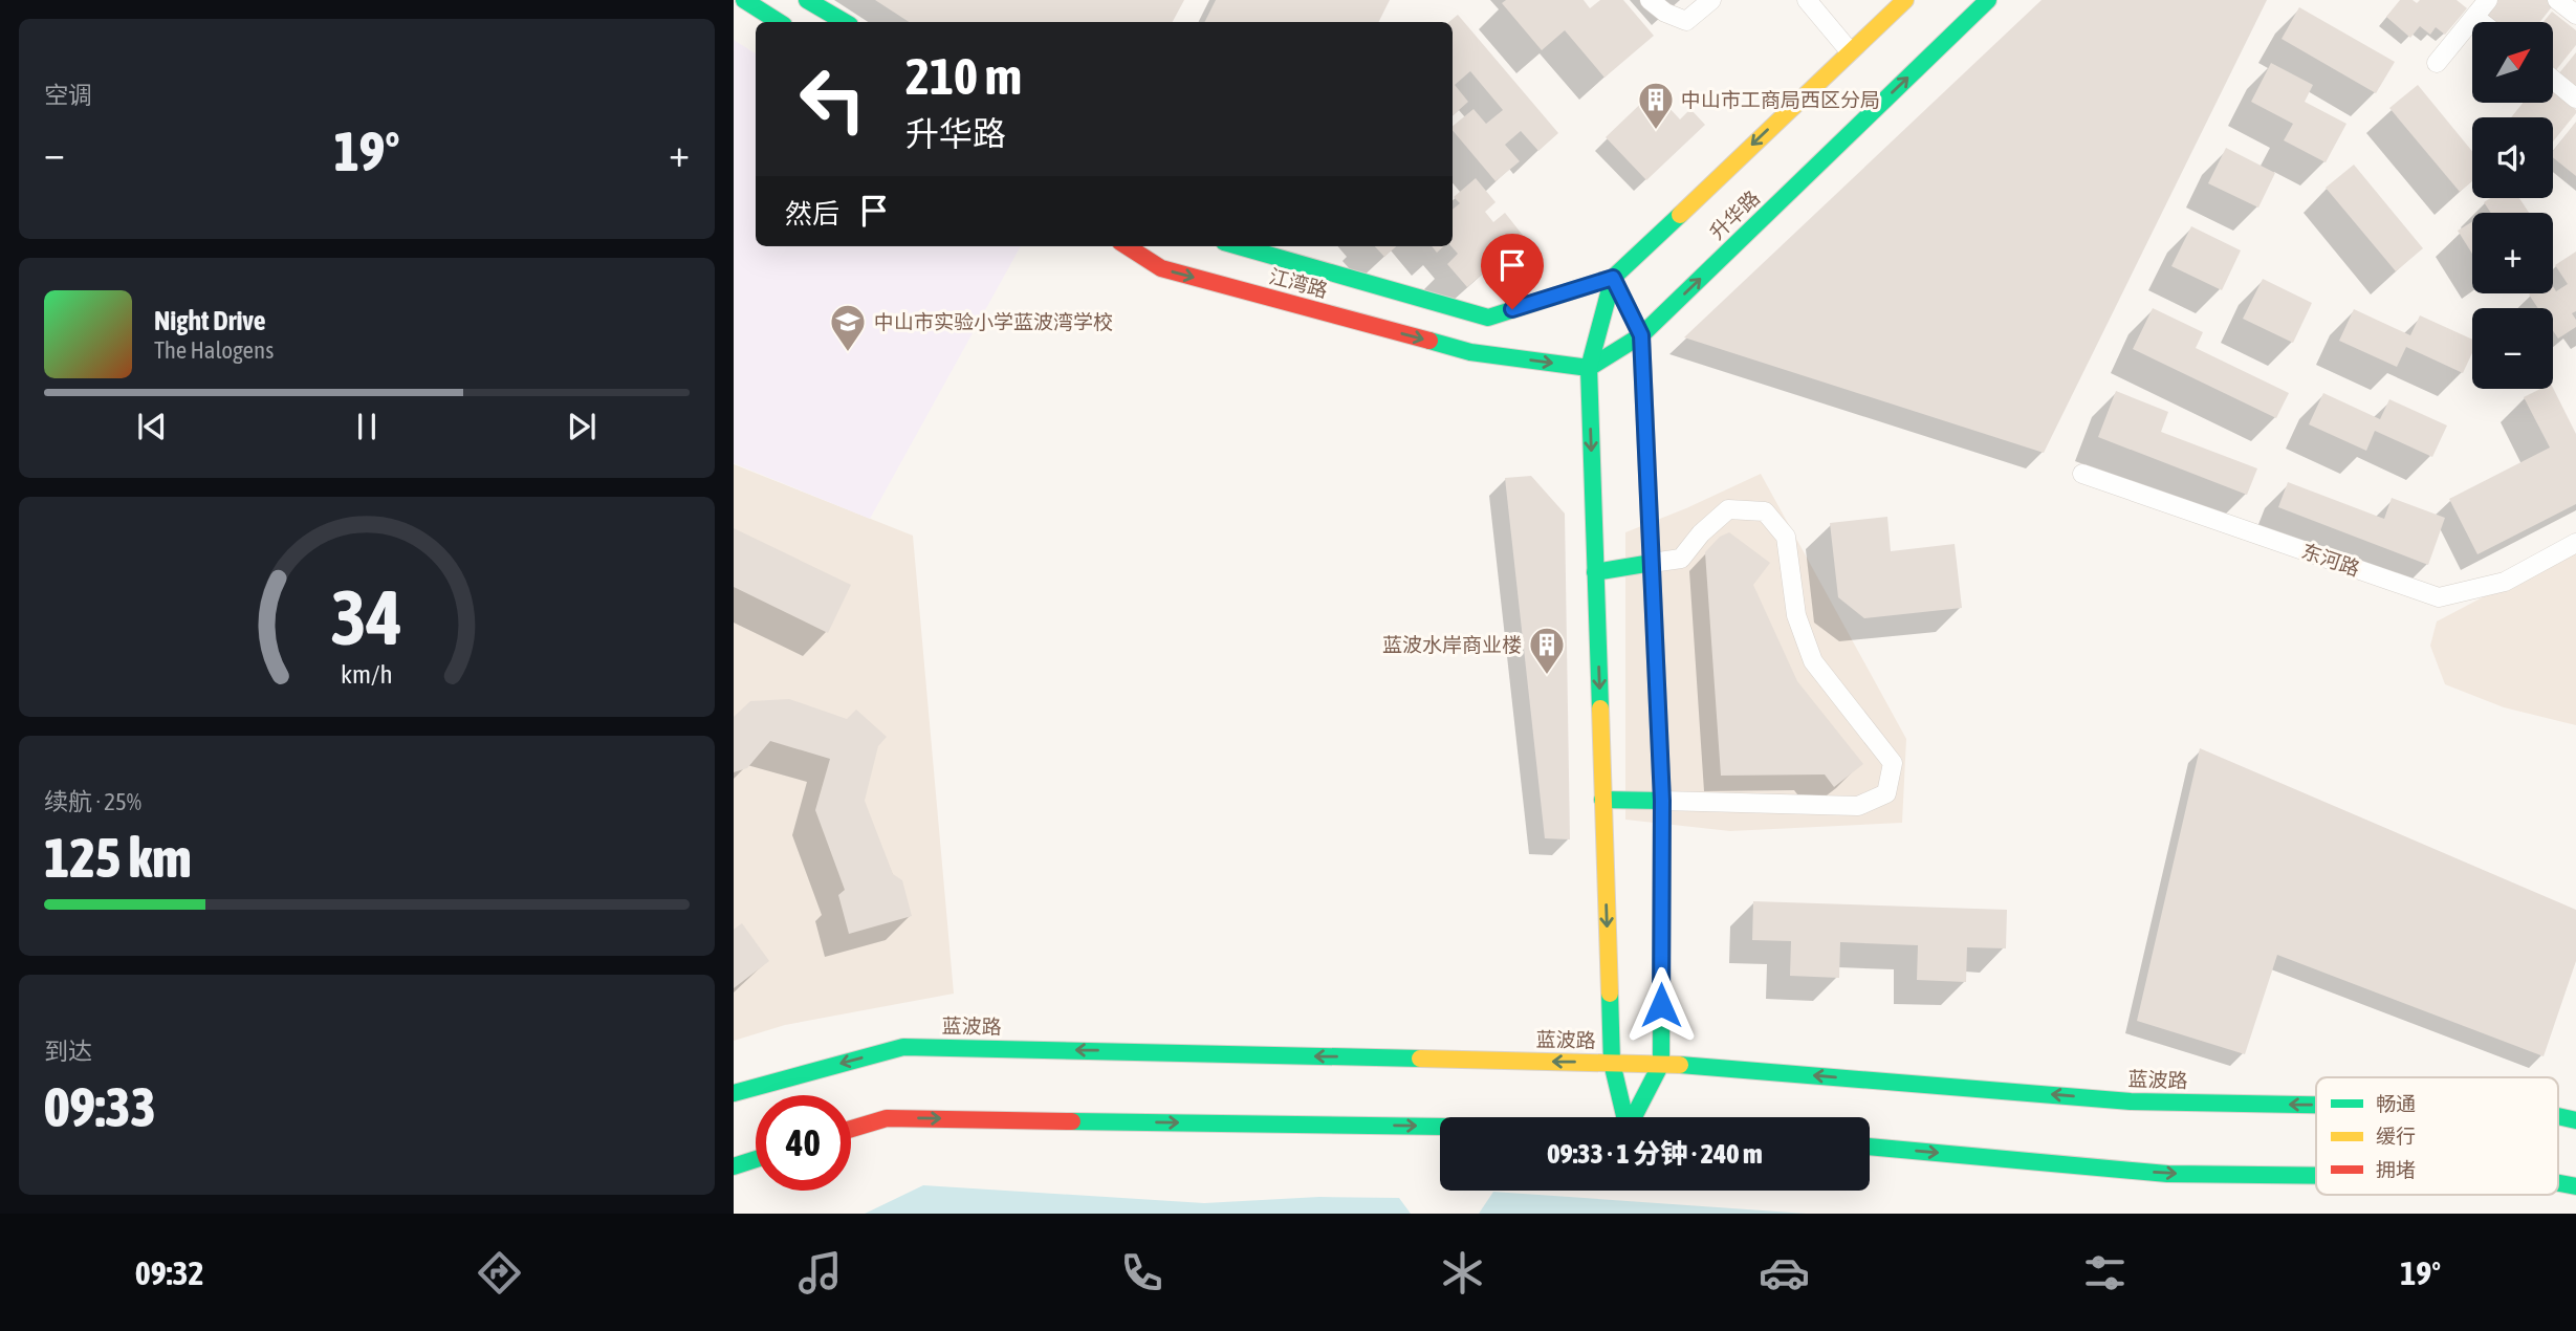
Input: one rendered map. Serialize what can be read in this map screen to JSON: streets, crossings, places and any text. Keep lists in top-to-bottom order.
{
  "streets": {
    "street": [
      "升华路",
      "江湾路",
      "东河路",
      "蓝波路"
    ]
  },
  "crossings": [
    ["升华路", "江湾路"]
  ],
  "places": {
    "building": ["中山市工商局西区分局", "蓝波水岸商业楼"],
    "school or university": ["中山市实验小学蓝波湾学校"]
  },
  "legend": ["畅通", "缓行", "拥堵"],
  "north": "top right",
  "page": {
    "tile": [
      "空调",
      ["续航 · 25%", "125 km"],
      ["到达", "09:33"]
    ],
    "map_buttons": ["+", "−"],
    "turn": ["210 m", "升华路"],
    "heat": ["−", "19°", "+"],
    "then": "然后",
    "song": ["Night Drive", "The Halogens"],
    "limit": "40",
    "trip": "09:33 · 1 分钟 · 240 m",
    "tabs": ["09:32", "19°"],
    "gauge": ["34", "km/h"]
  }
}
